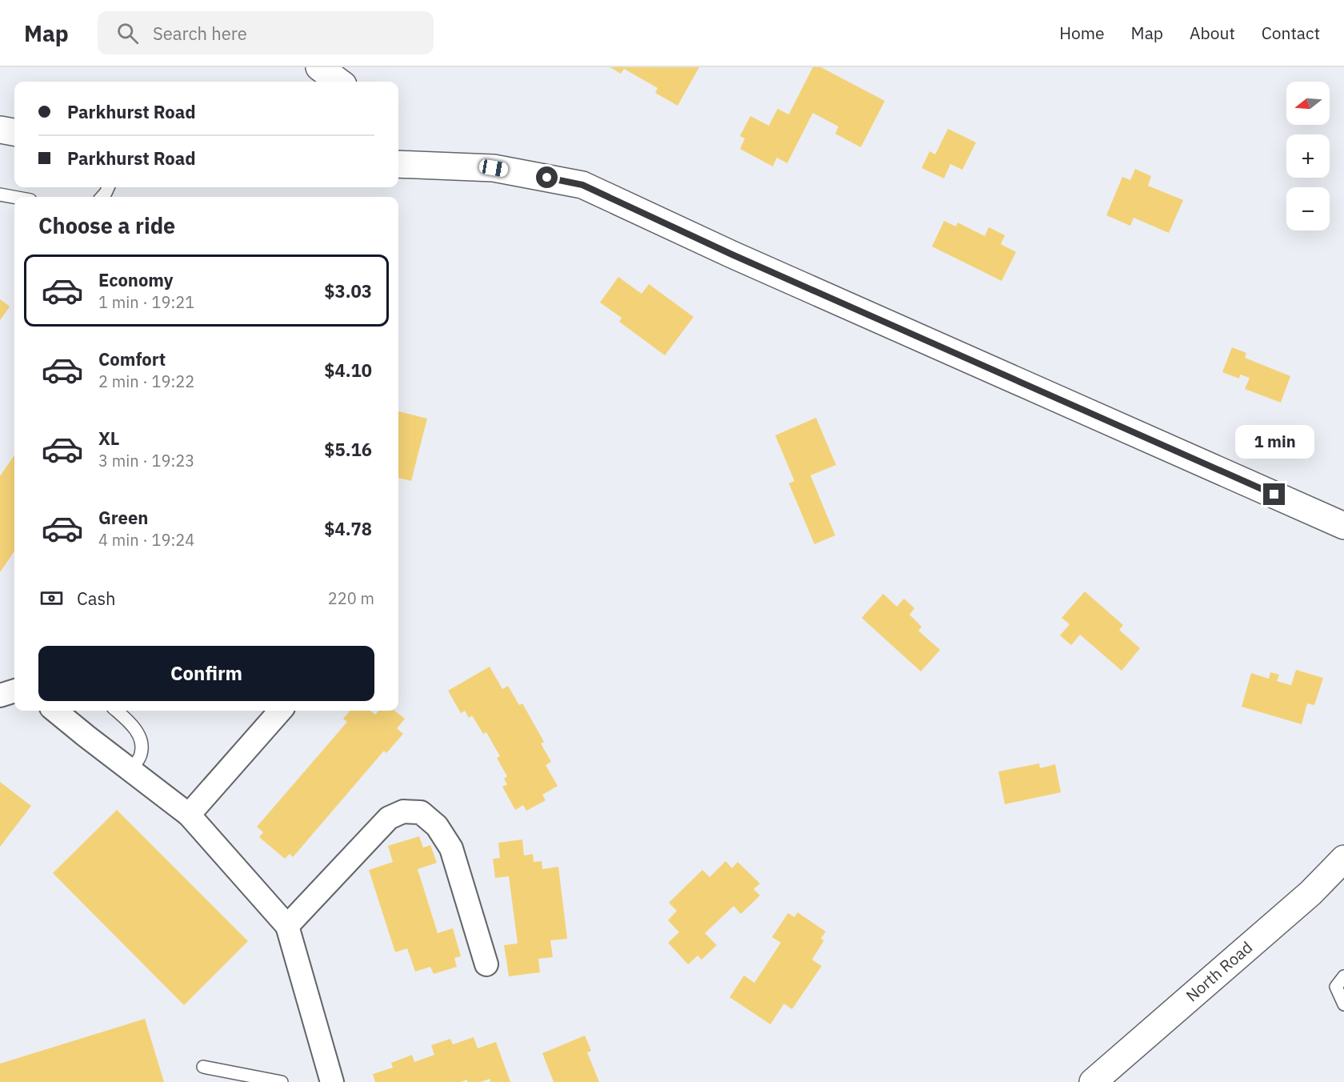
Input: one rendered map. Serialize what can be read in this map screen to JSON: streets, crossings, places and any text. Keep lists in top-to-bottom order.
{
  "streets": {
    "street": ["North Road"]
  },
  "north": "left",
  "page": {
    "header": "Map",
    "search": "Search here",
    "nav": [
      "Home",
      "Map",
      "About",
      "Contact"
    ],
    "map_buttons": ["+", "−"],
    "banner": ["Parkhurst Road", "Parkhurst Road"],
    "heading": "Choose a ride",
    "list": [
      {
        "name": "Economy",
        "note": "1 min · 19:21",
        "value": "$3.03"
      },
      {
        "name": "Comfort",
        "note": "2 min · 19:22",
        "value": "$4.10"
      },
      {
        "name": "XL",
        "note": "3 min · 19:23",
        "value": "$5.16"
      },
      {
        "name": "Green",
        "note": "4 min · 19:24",
        "value": "$4.78"
      }
    ],
    "bubble": "1 min",
    "pay": ["Cash", "220 m"],
    "buttons": "Confirm"
  }
}
